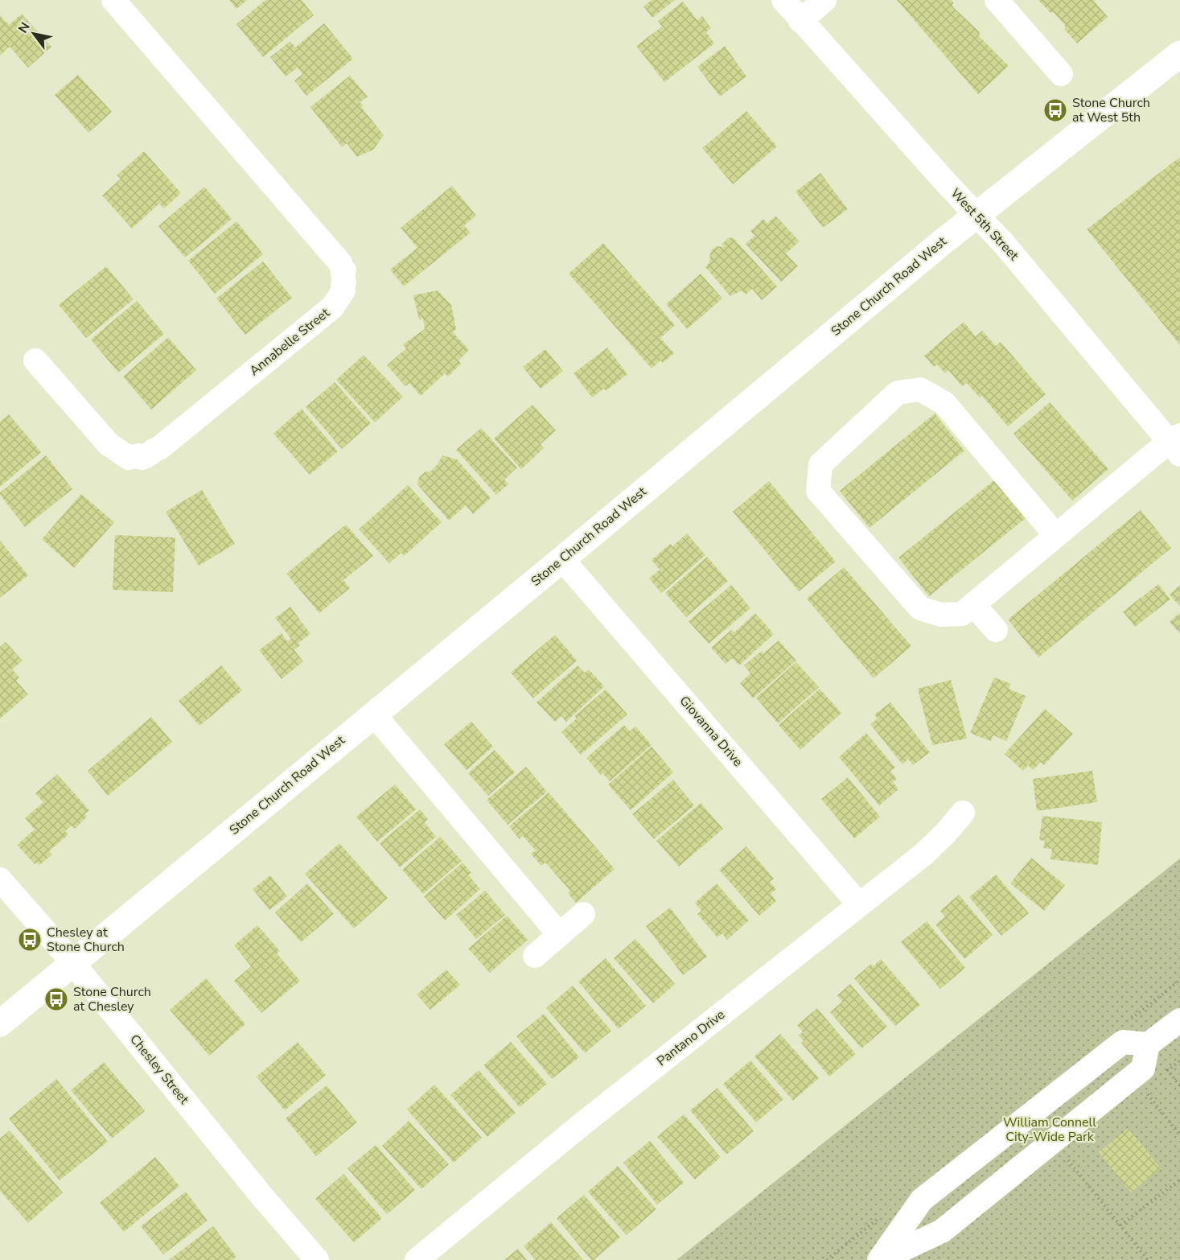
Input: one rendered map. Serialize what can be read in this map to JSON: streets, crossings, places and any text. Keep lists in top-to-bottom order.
{
  "streets": {
    "main road": ["Stone Church Road West"],
    "street": [
      "West 5th Street",
      "Annabelle Street",
      "Giovanna Drive",
      "Pantano Drive",
      "Chesley Street"
    ]
  },
  "crossings": [
    ["West 5th Street", "Stone Church Road West"],
    ["Stone Church Road West", "Giovanna Drive"],
    ["Stone Church Road West", "Chesley Street"],
    ["Giovanna Drive", "Pantano Drive"]
  ],
  "parks": ["William Connell City-Wide Park"],
  "places": {
    "bus stop": ["Stone Church at West 5th", "Chesley at Stone Church", "Stone Church at Chesley"]
  },
  "north": "top left"
}
